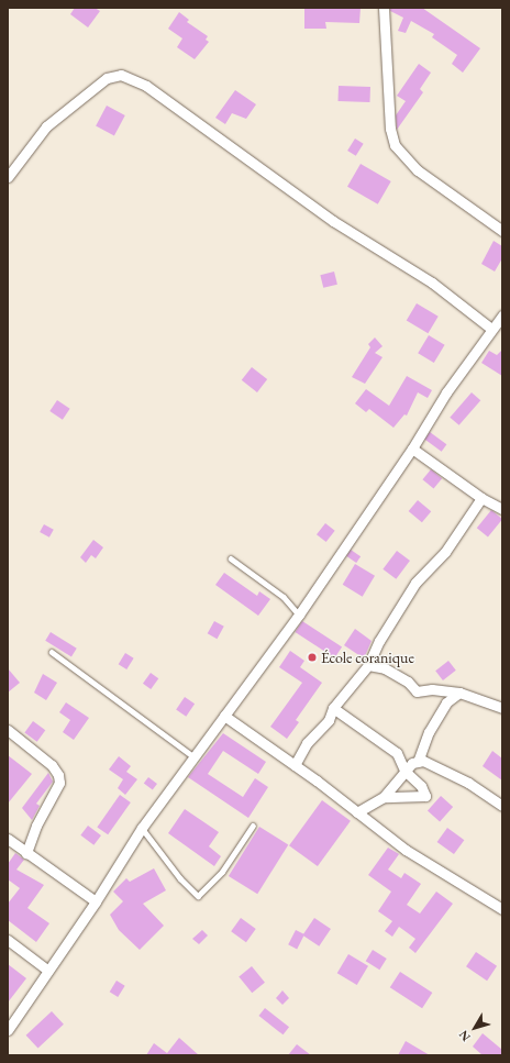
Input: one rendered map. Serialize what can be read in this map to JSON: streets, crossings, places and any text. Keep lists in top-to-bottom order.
{
  "places": ["École coranique"],
  "north": "bottom left"
}
